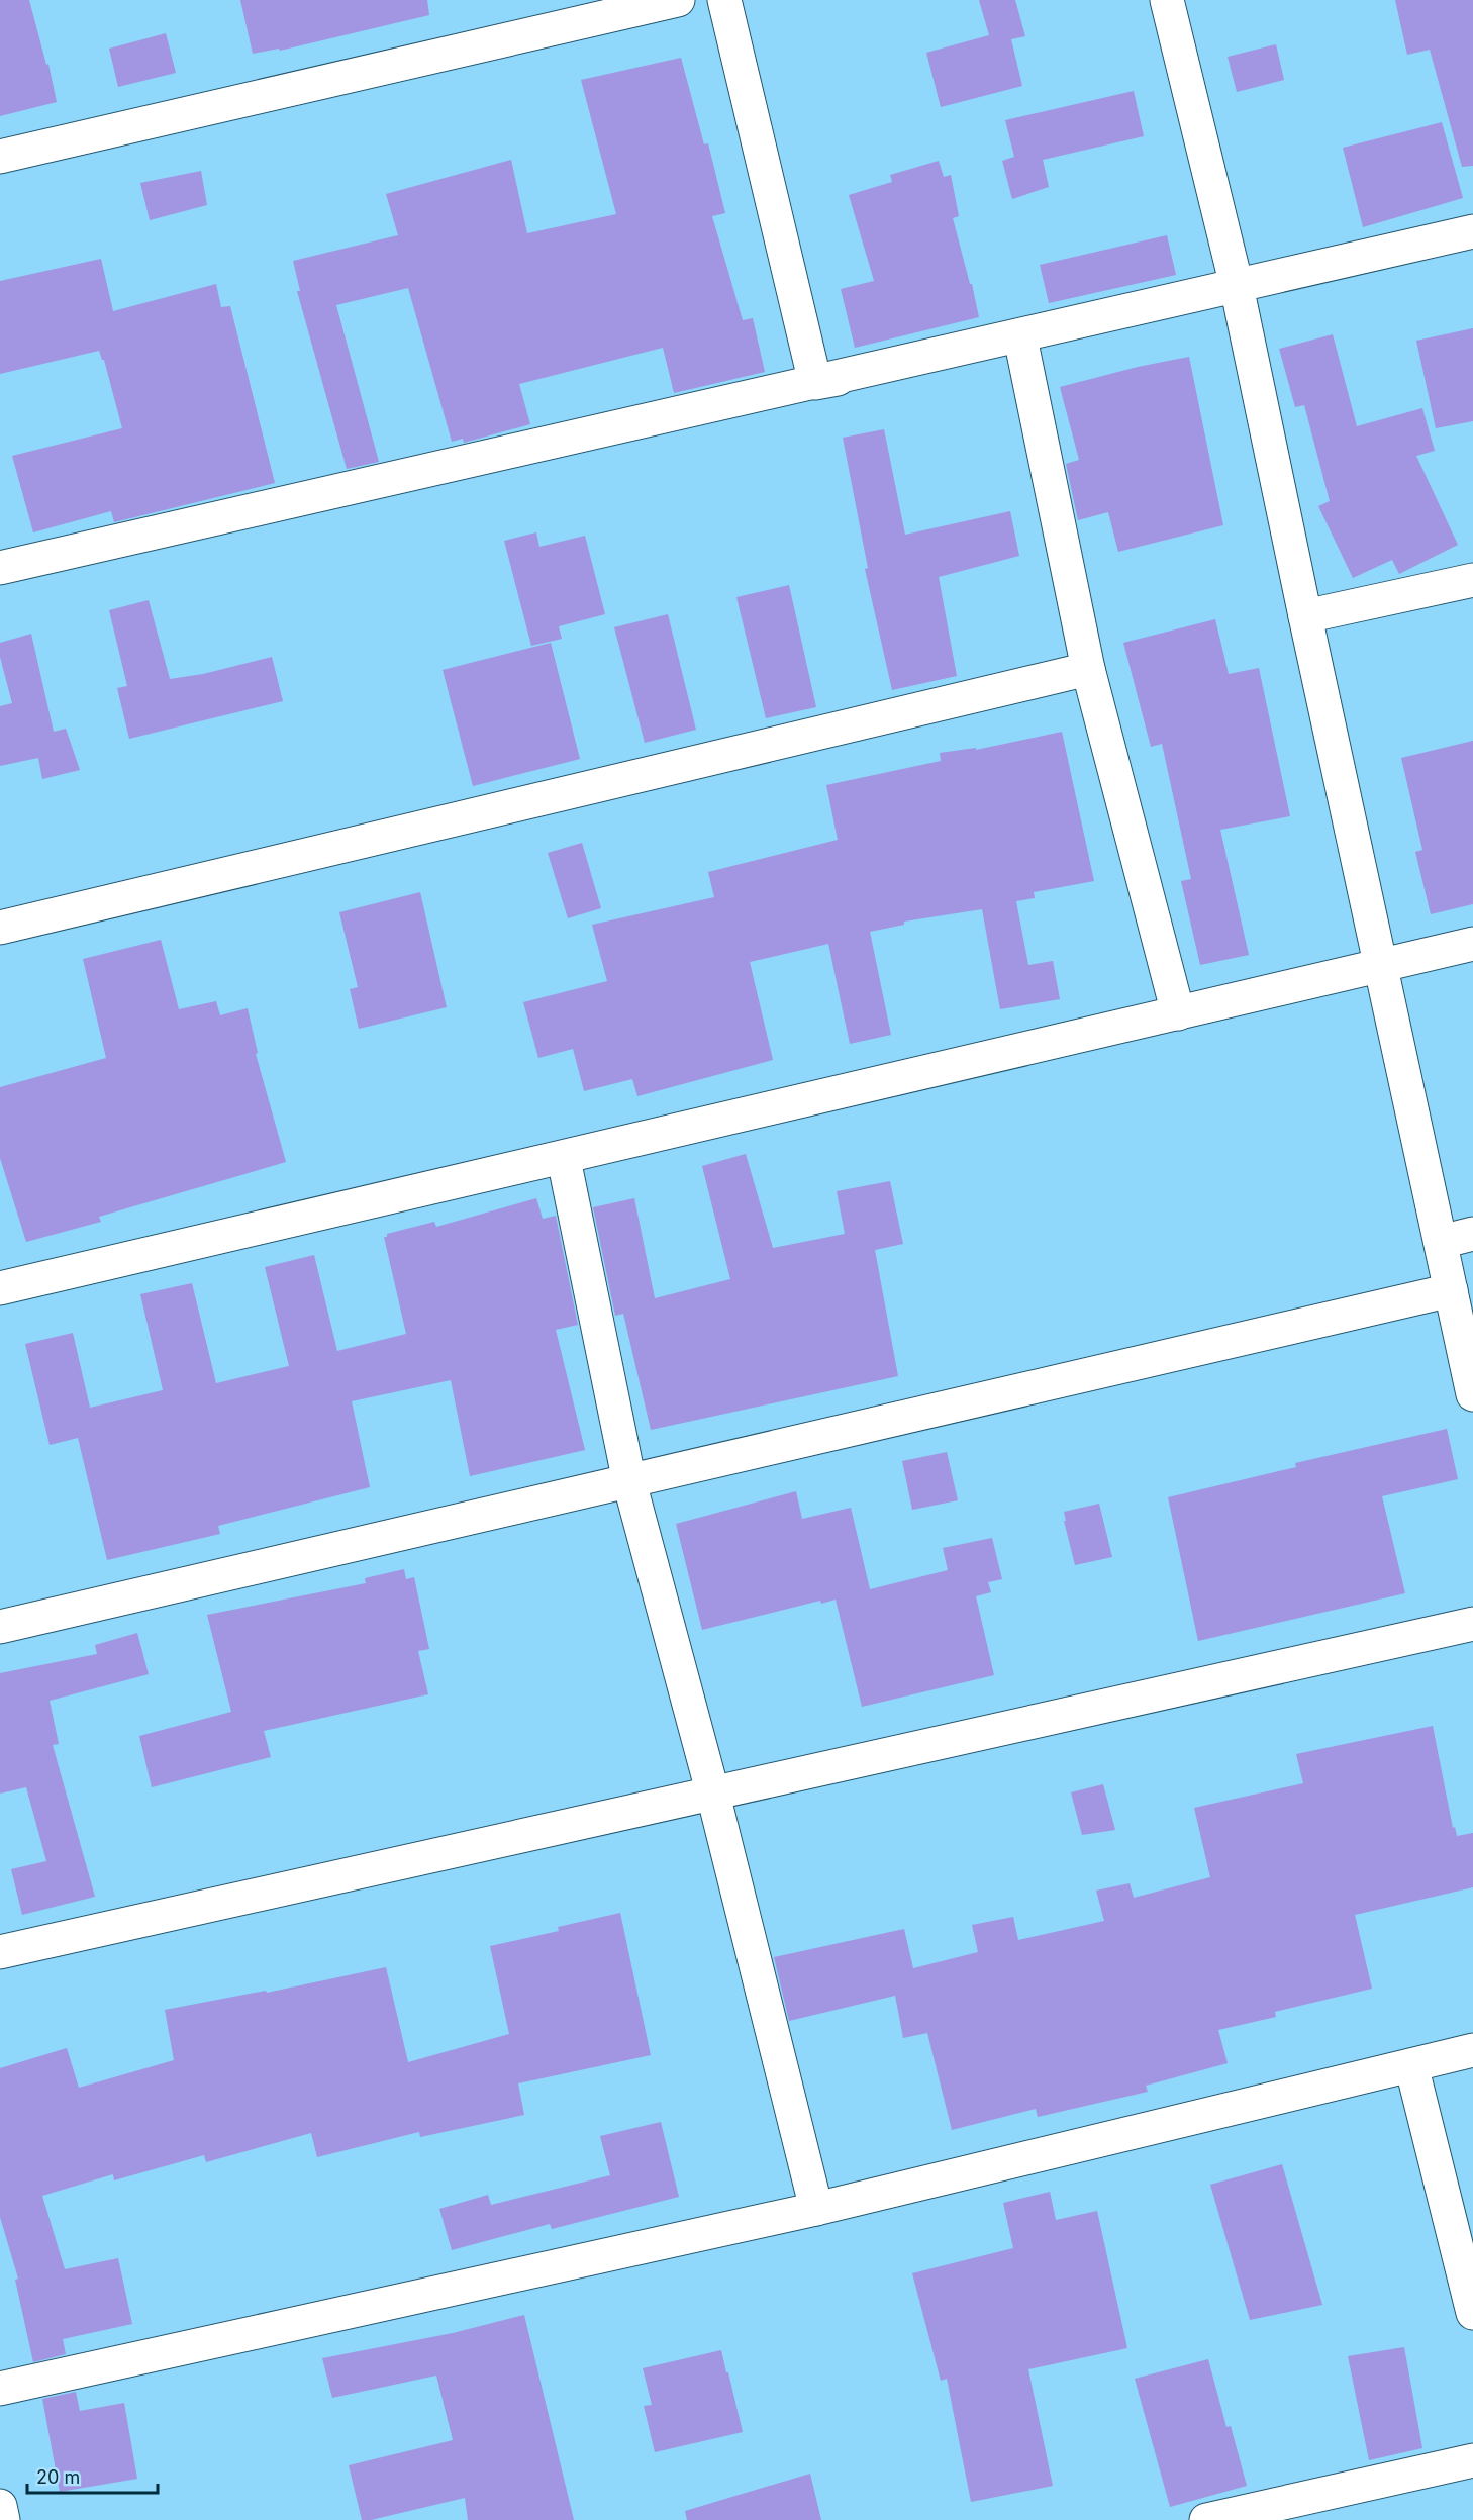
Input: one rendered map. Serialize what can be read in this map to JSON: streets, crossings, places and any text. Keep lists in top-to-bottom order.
{
  "scale_bar": "20 m"
}
